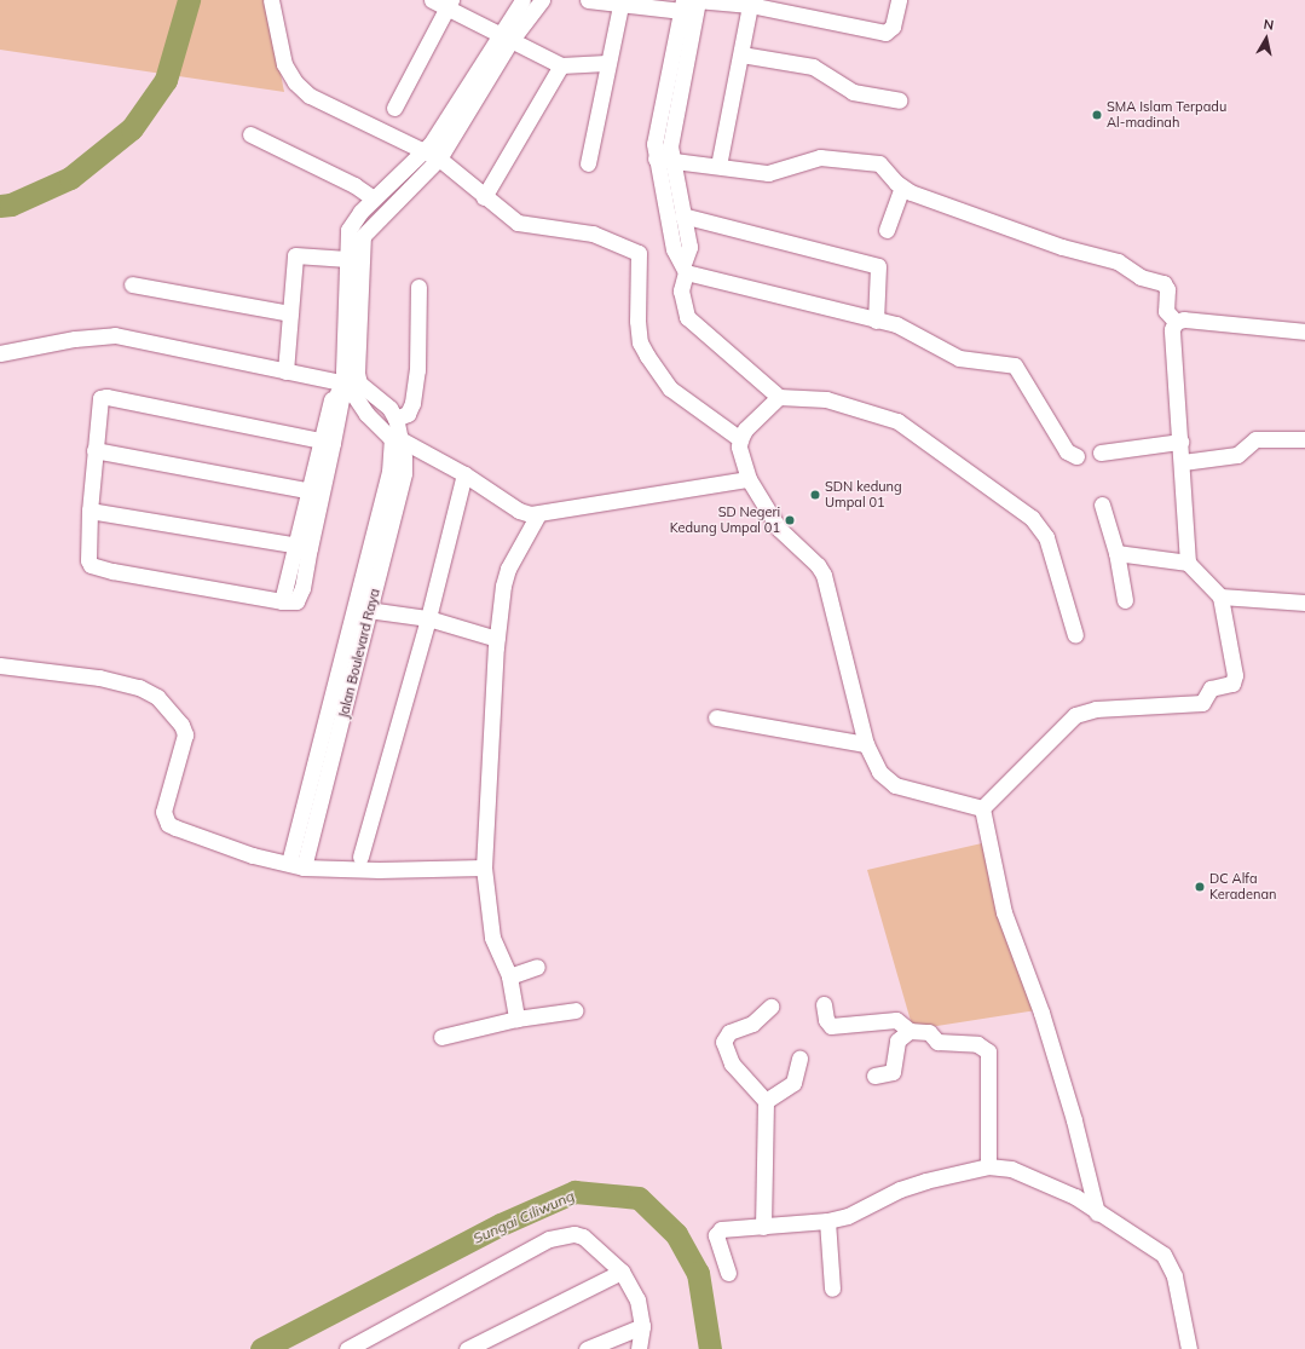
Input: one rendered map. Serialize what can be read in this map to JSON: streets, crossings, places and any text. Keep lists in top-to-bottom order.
{
  "streets": {
    "street": ["Jalan Boulevard Raya"]
  },
  "water": ["Sungai Ciliwung"],
  "places": [
    "SMA Islam Terpadu Al-madinah",
    "SDN kedung Umpal 01",
    "SD Negeri Kedung Umpal 01",
    "DC Alfa Keradenan"
  ],
  "north": "top"
}
